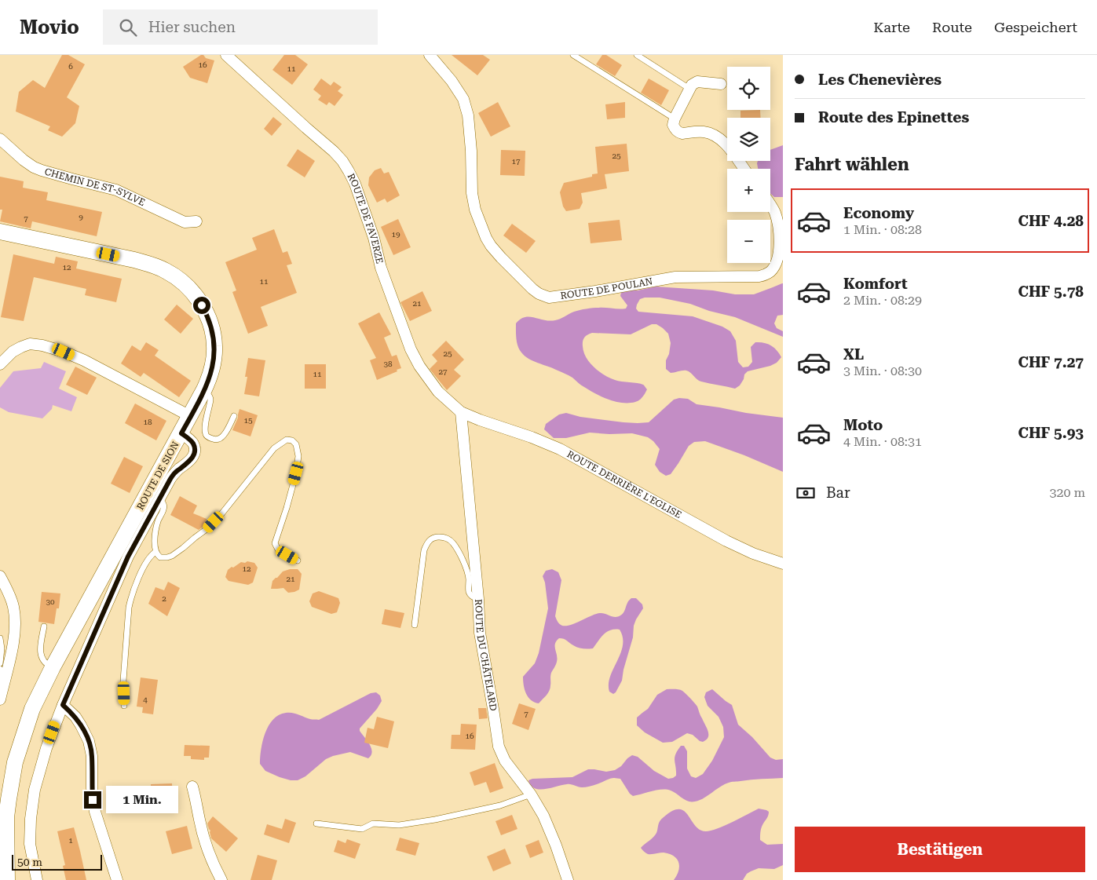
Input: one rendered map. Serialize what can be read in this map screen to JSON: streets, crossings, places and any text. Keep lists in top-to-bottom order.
{
  "streets": {
    "main road": ["ROUTE DE SION"],
    "street": [
      "CHEMIN DE ST-SYLVE",
      "ROUTE DE FAVERZE",
      "ROUTE DE POULAN",
      "ROUTE DERRIÈRE L'EGLISE",
      "ROUTE DU CHÂTELARD"
    ]
  },
  "crossings": [
    ["ROUTE DE FAVERZE", "ROUTE DERRIÈRE L'EGLISE"],
    ["ROUTE DE FAVERZE", "ROUTE DU CHÂTELARD"],
    ["ROUTE DERRIÈRE L'EGLISE", "ROUTE DU CHÂTELARD"]
  ],
  "house_numbers": [
    "16",
    "6",
    "11",
    "25",
    "17",
    "9",
    "7",
    "19",
    "12",
    "11",
    "21",
    "25",
    "38",
    "27",
    "11",
    "15",
    "18",
    "12",
    "21",
    "2",
    "30",
    "4",
    "7",
    "16",
    "1"
  ],
  "scale_bar": "50 m",
  "page": {
    "header": "Movio",
    "search": "Hier suchen",
    "nav": ["Karte", "Route", "Gespeichert"],
    "banner": ["Les Chenevières", "Route des Epinettes"],
    "map_buttons": ["+", "−"],
    "heading": "Fahrt wählen",
    "list": [
      {
        "name": "Economy",
        "note": "1 Min. · 08:28",
        "value": "CHF 4.28"
      },
      {
        "name": "Komfort",
        "note": "2 Min. · 08:29",
        "value": "CHF 5.78"
      },
      {
        "name": "XL",
        "note": "3 Min. · 08:30",
        "value": "CHF 7.27"
      },
      {
        "name": "Moto",
        "note": "4 Min. · 08:31",
        "value": "CHF 5.93"
      }
    ],
    "pay": ["Bar", "320 m"],
    "bubble": "1 Min.",
    "buttons": "Bestätigen",
    "scale": "50 m"
  }
}
